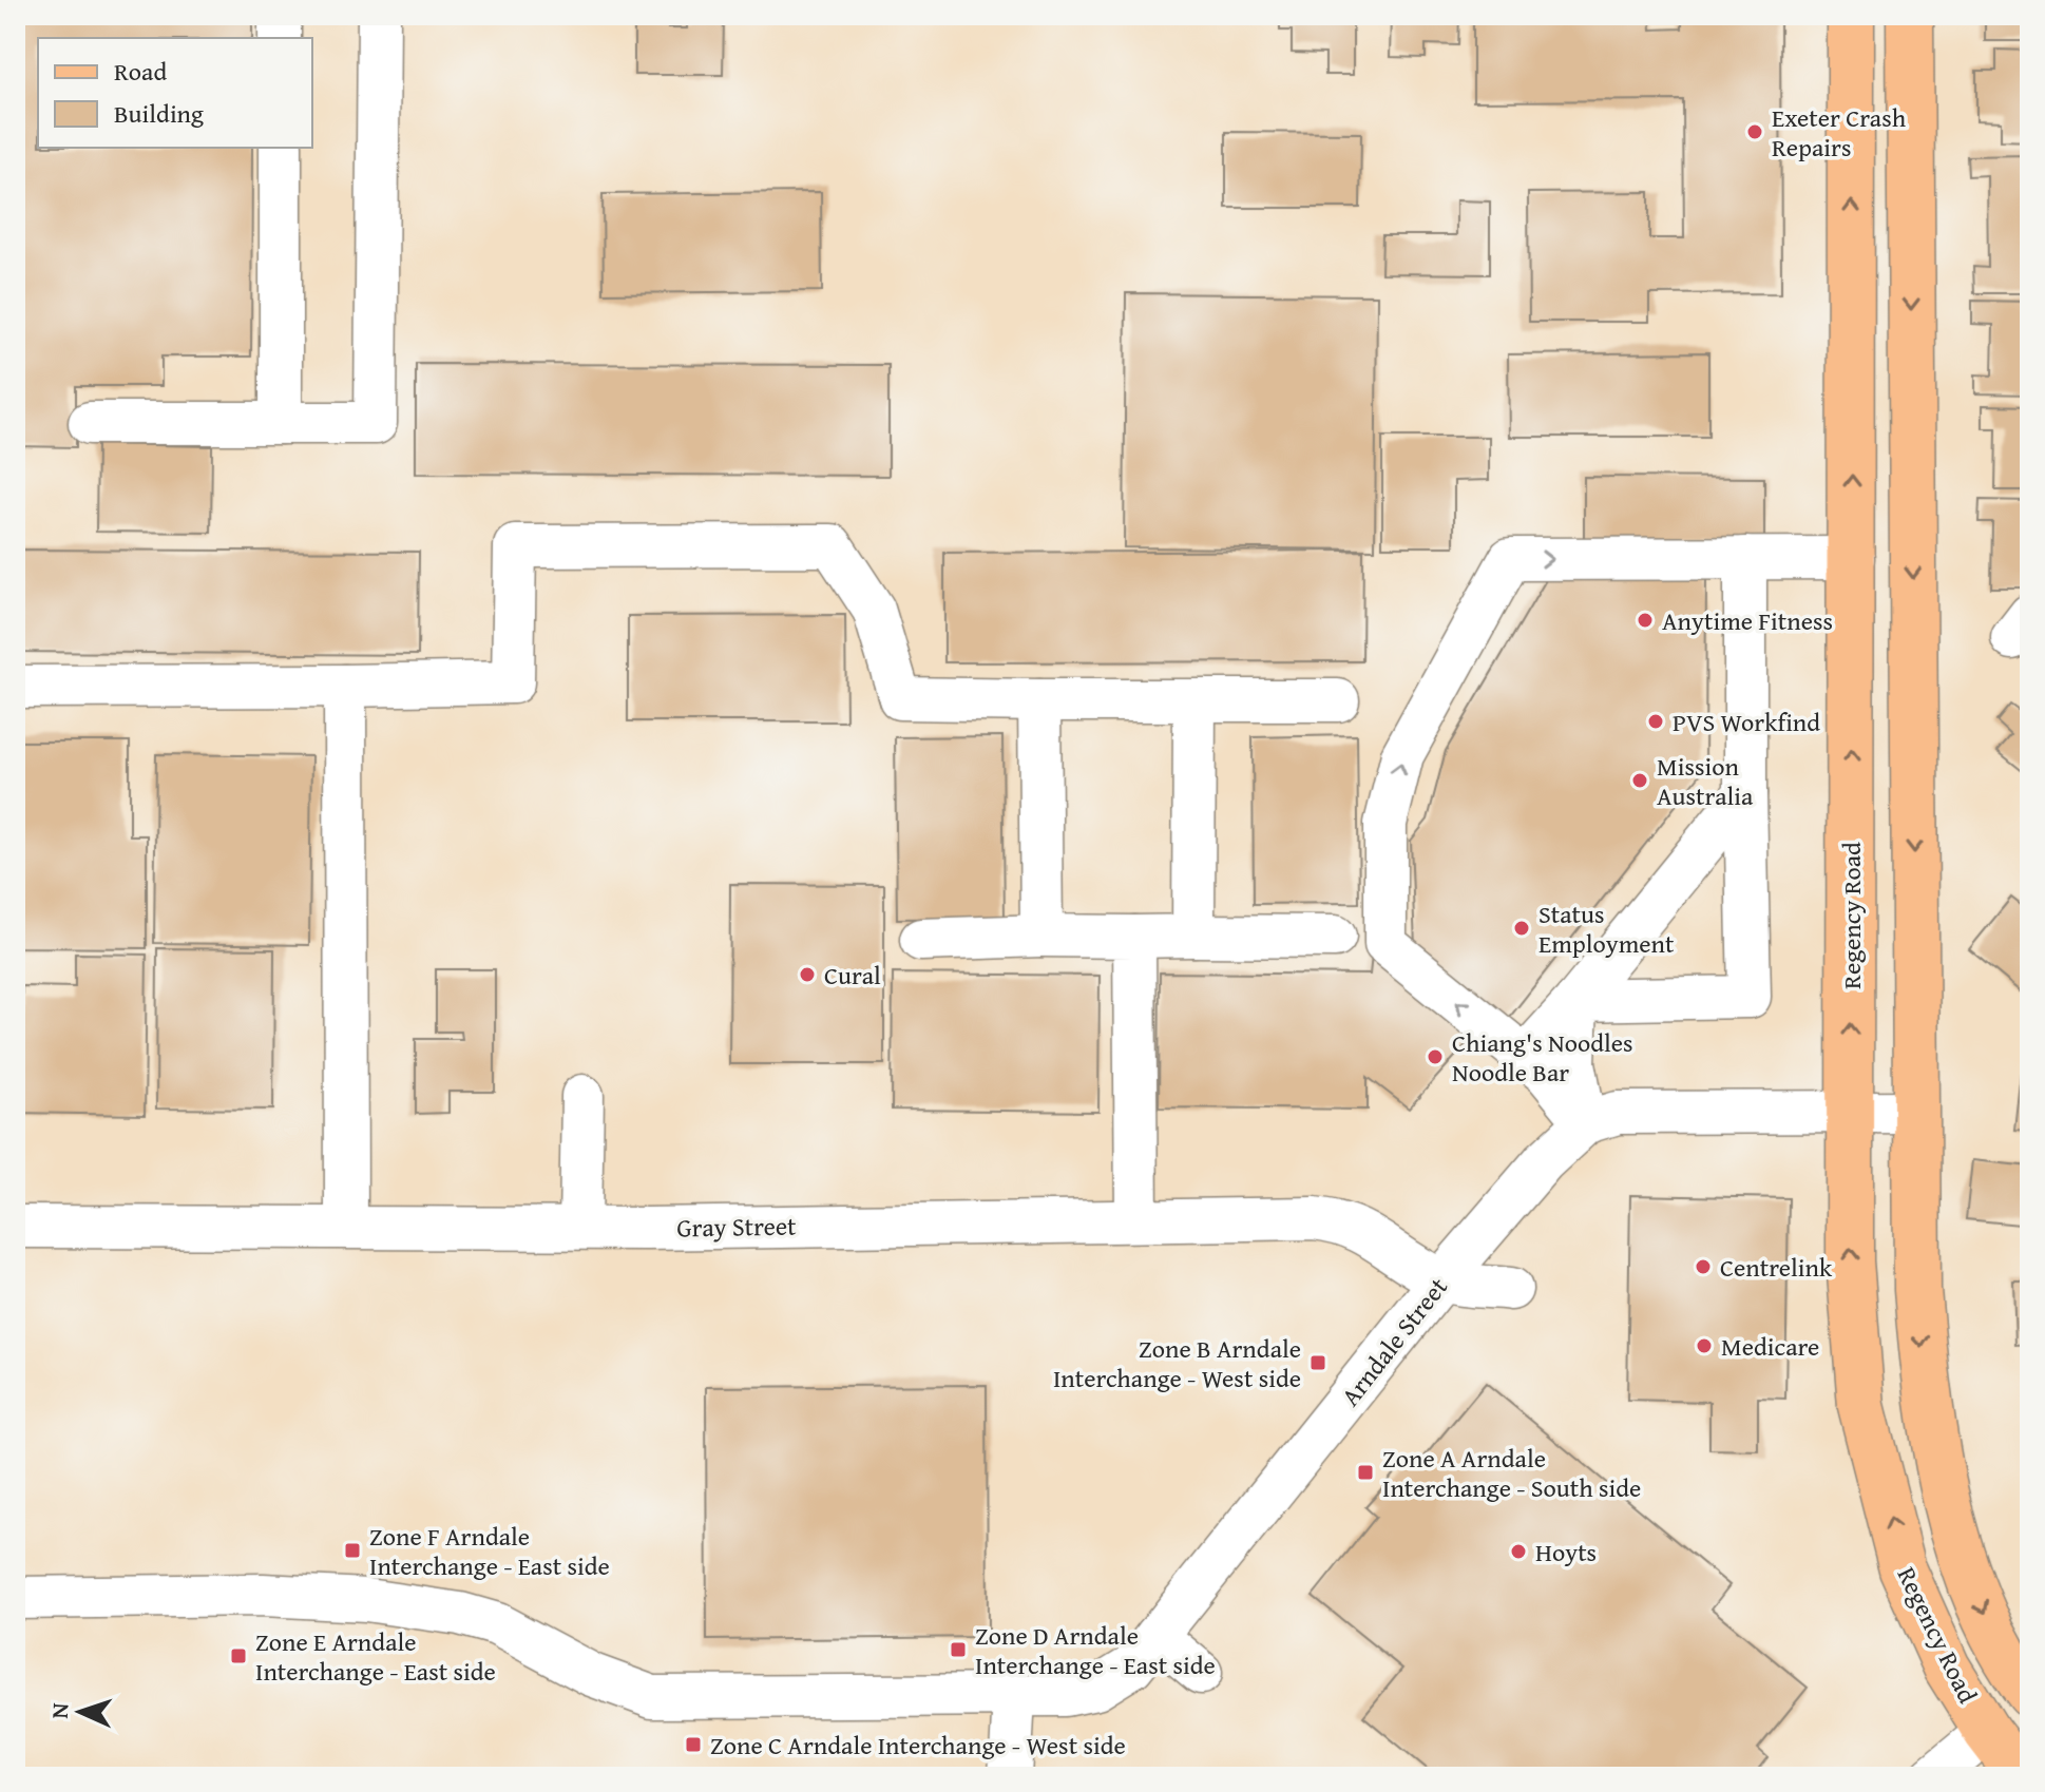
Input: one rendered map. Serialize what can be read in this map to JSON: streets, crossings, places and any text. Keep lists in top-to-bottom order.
{
  "streets": {
    "main road": ["Regency Road"],
    "street": ["Gray Street", "Arndale Street"]
  },
  "crossings": [
    ["Regency Road", "Arndale Street"],
    ["Gray Street", "Arndale Street"]
  ],
  "places": {
    "other": [
      "Exeter Crash Repairs",
      "Anytime Fitness",
      "PVS Workfind",
      "Mission Australia",
      "Status Employment",
      "Cural",
      "Chiang's Noodles Noodle Bar",
      "Centrelink",
      "Medicare",
      "Hoyts"
    ],
    "transit": [
      "Zone B Arndale Interchange - West side",
      "Zone A Arndale Interchange - South side",
      "Zone F Arndale Interchange - East side",
      "Zone D Arndale Interchange - East side",
      "Zone E Arndale Interchange - East side",
      "Zone C Arndale Interchange - West side"
    ]
  },
  "legend": ["Road", "Building"],
  "north": "left"
}
